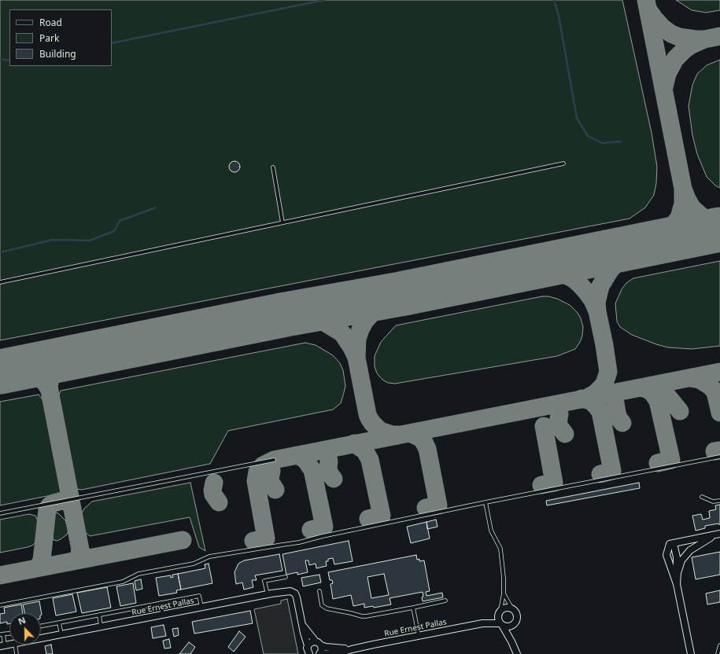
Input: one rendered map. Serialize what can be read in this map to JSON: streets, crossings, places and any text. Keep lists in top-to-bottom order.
{
  "streets": {
    "street": ["Rue Ernest Pallas"]
  },
  "legend": ["Road", "Park", "Building"],
  "north": "top"
}
